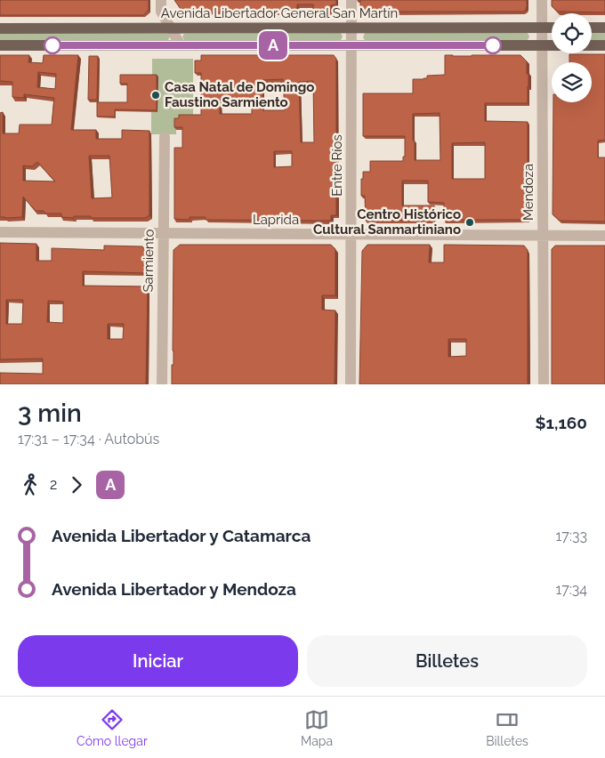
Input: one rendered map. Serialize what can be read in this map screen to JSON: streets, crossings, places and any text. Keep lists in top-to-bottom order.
{
  "streets": {
    "main road": ["Avenida Libertador General San Martín"],
    "street": [
      "Entre Ríos",
      "Mendoza",
      "Laprida",
      "Sarmiento"
    ]
  },
  "crossings": [
    ["Avenida Libertador General San Martín", "Entre Ríos"],
    ["Avenida Libertador General San Martín", "Mendoza"],
    ["Entre Ríos", "Laprida"],
    ["Mendoza", "Laprida"],
    ["Laprida", "Sarmiento"]
  ],
  "places": ["Casa Natal de Domingo Faustino Sarmiento", "Centro Histórico Cultural Sanmartiniano"],
  "lines": ["bus line A"],
  "page": {
    "on_map": "A",
    "heading": ["3 min", "17:31 – 17:34 · Autobús", "$1,160"],
    "legs": ["2", "A"],
    "list": [
      {
        "name": "Avenida Libertador y Catamarca",
        "value": "17:33"
      },
      {
        "name": "Avenida Libertador y Mendoza",
        "value": "17:34"
      }
    ],
    "buttons": ["Iniciar", "Billetes"],
    "tabs": ["Cómo llegar", "Mapa", "Billetes"]
  }
}
